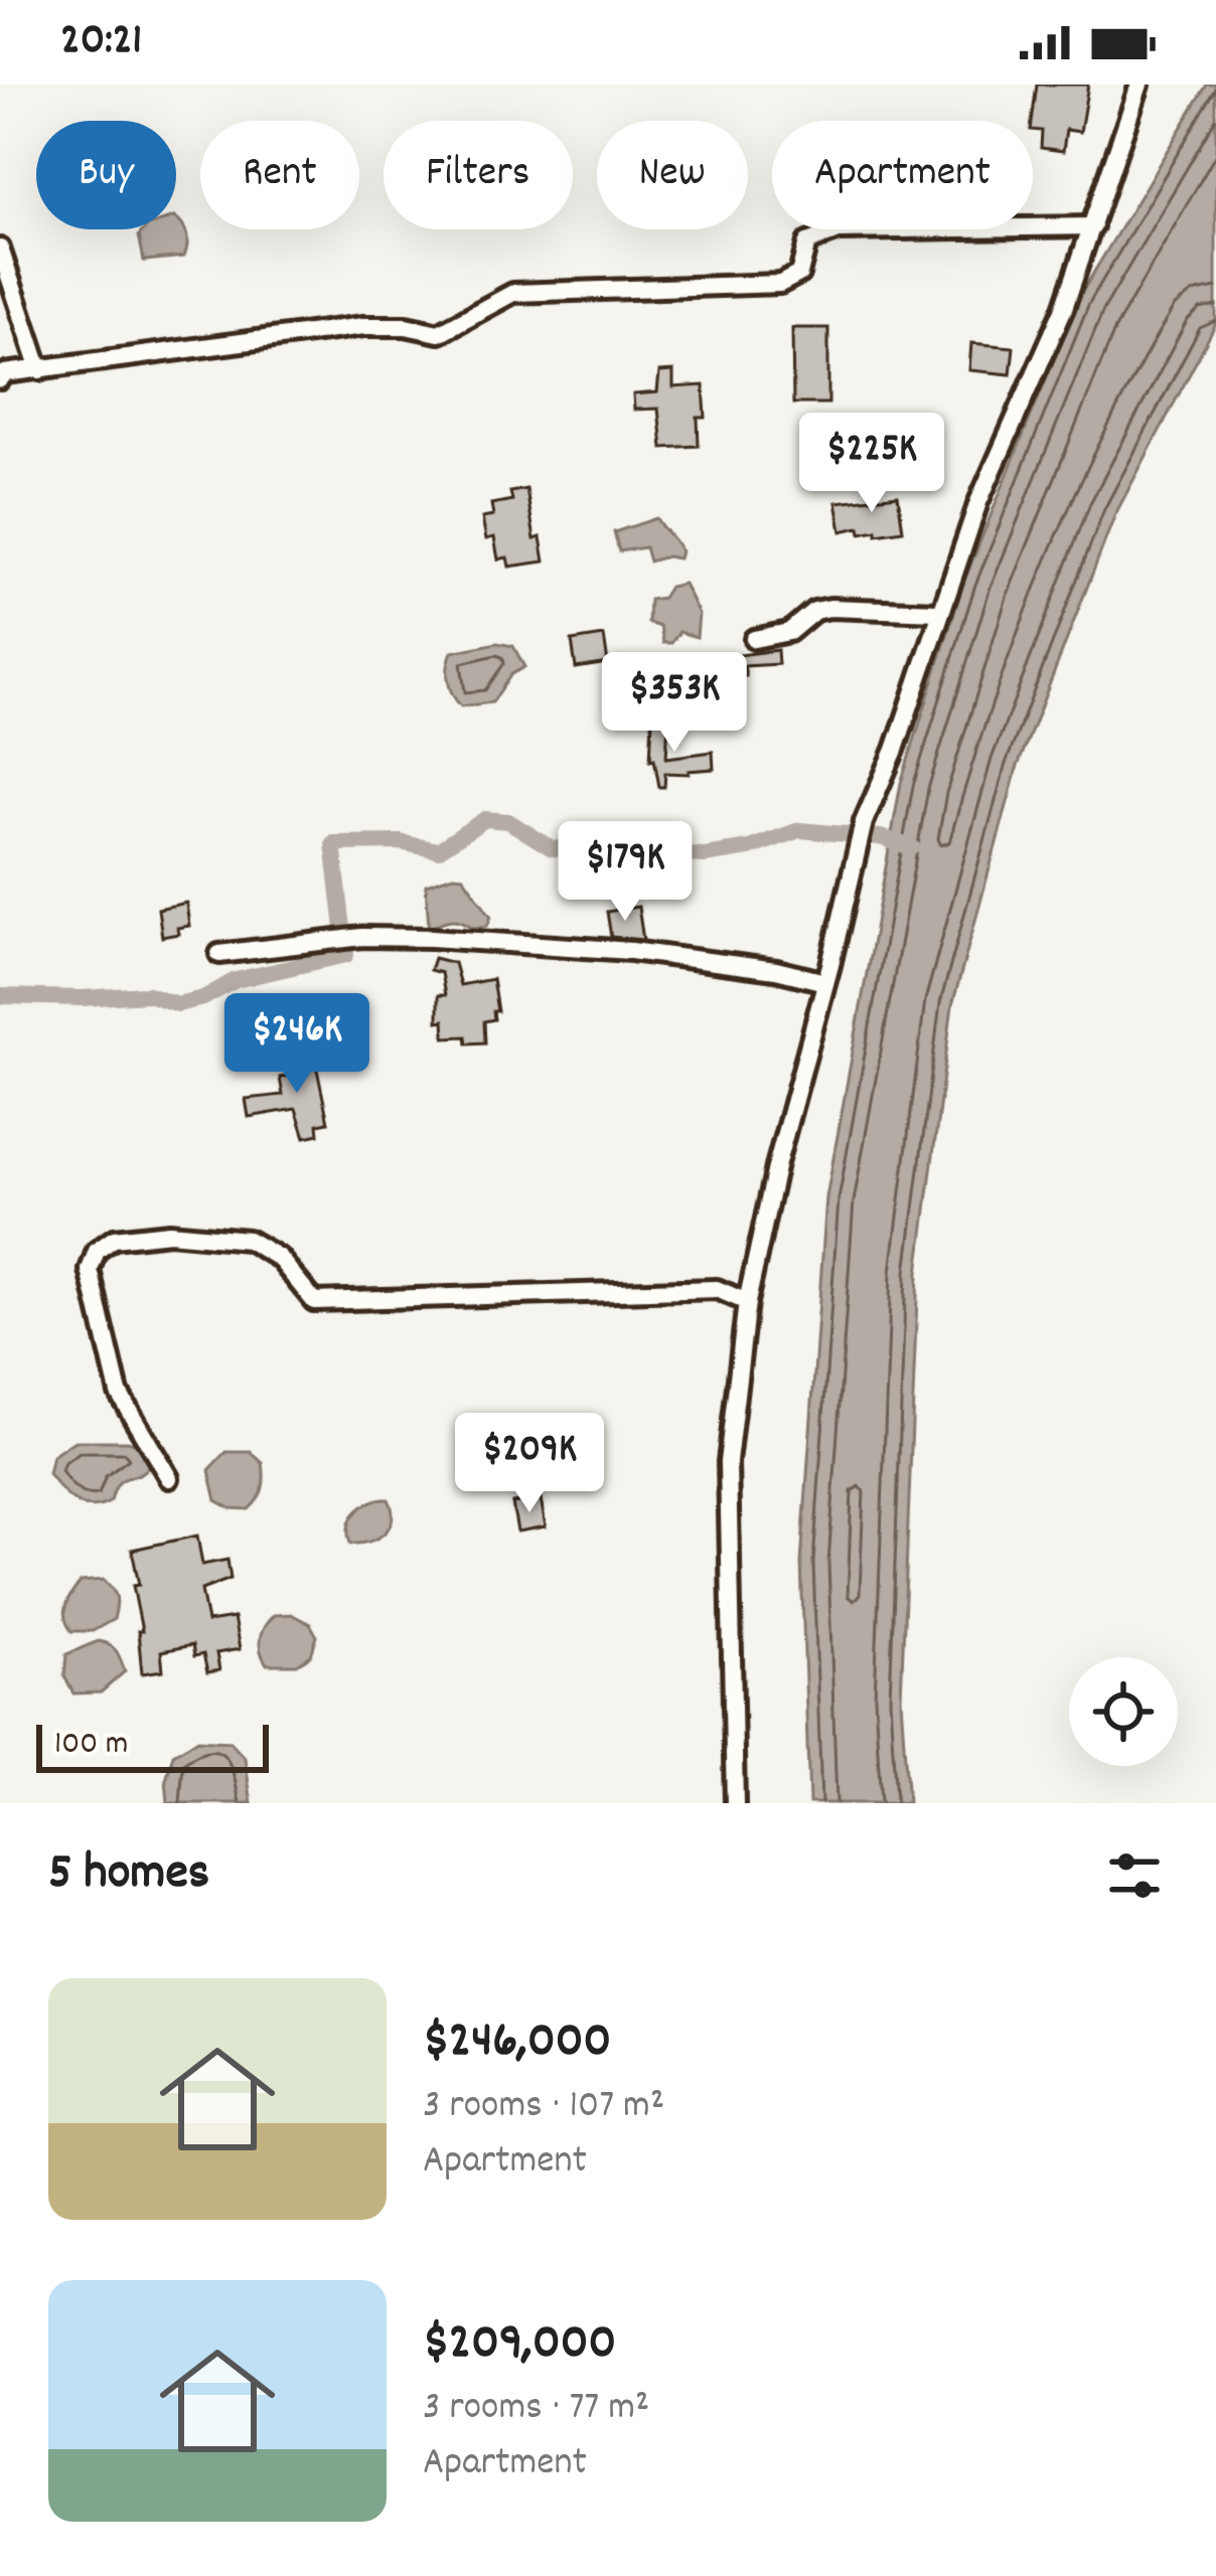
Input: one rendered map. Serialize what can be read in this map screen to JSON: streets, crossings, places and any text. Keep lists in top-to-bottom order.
{
  "scale_bar": "100 m",
  "page": {
    "status": "20:21",
    "chip": [
      "Buy",
      "Rent",
      "Filters",
      "New",
      "Apartment"
    ],
    "price": [
      "$225K",
      "$353K",
      "$179K",
      "$246K",
      "$209K"
    ],
    "scale": "100 m",
    "heading": "5 homes",
    "list": [
      {
        "name": "$246,000",
        "note": "3 rooms · 107 m² · Apartment"
      },
      {
        "name": "$209,000",
        "note": "3 rooms · 77 m² · Apartment"
      }
    ]
  }
}
